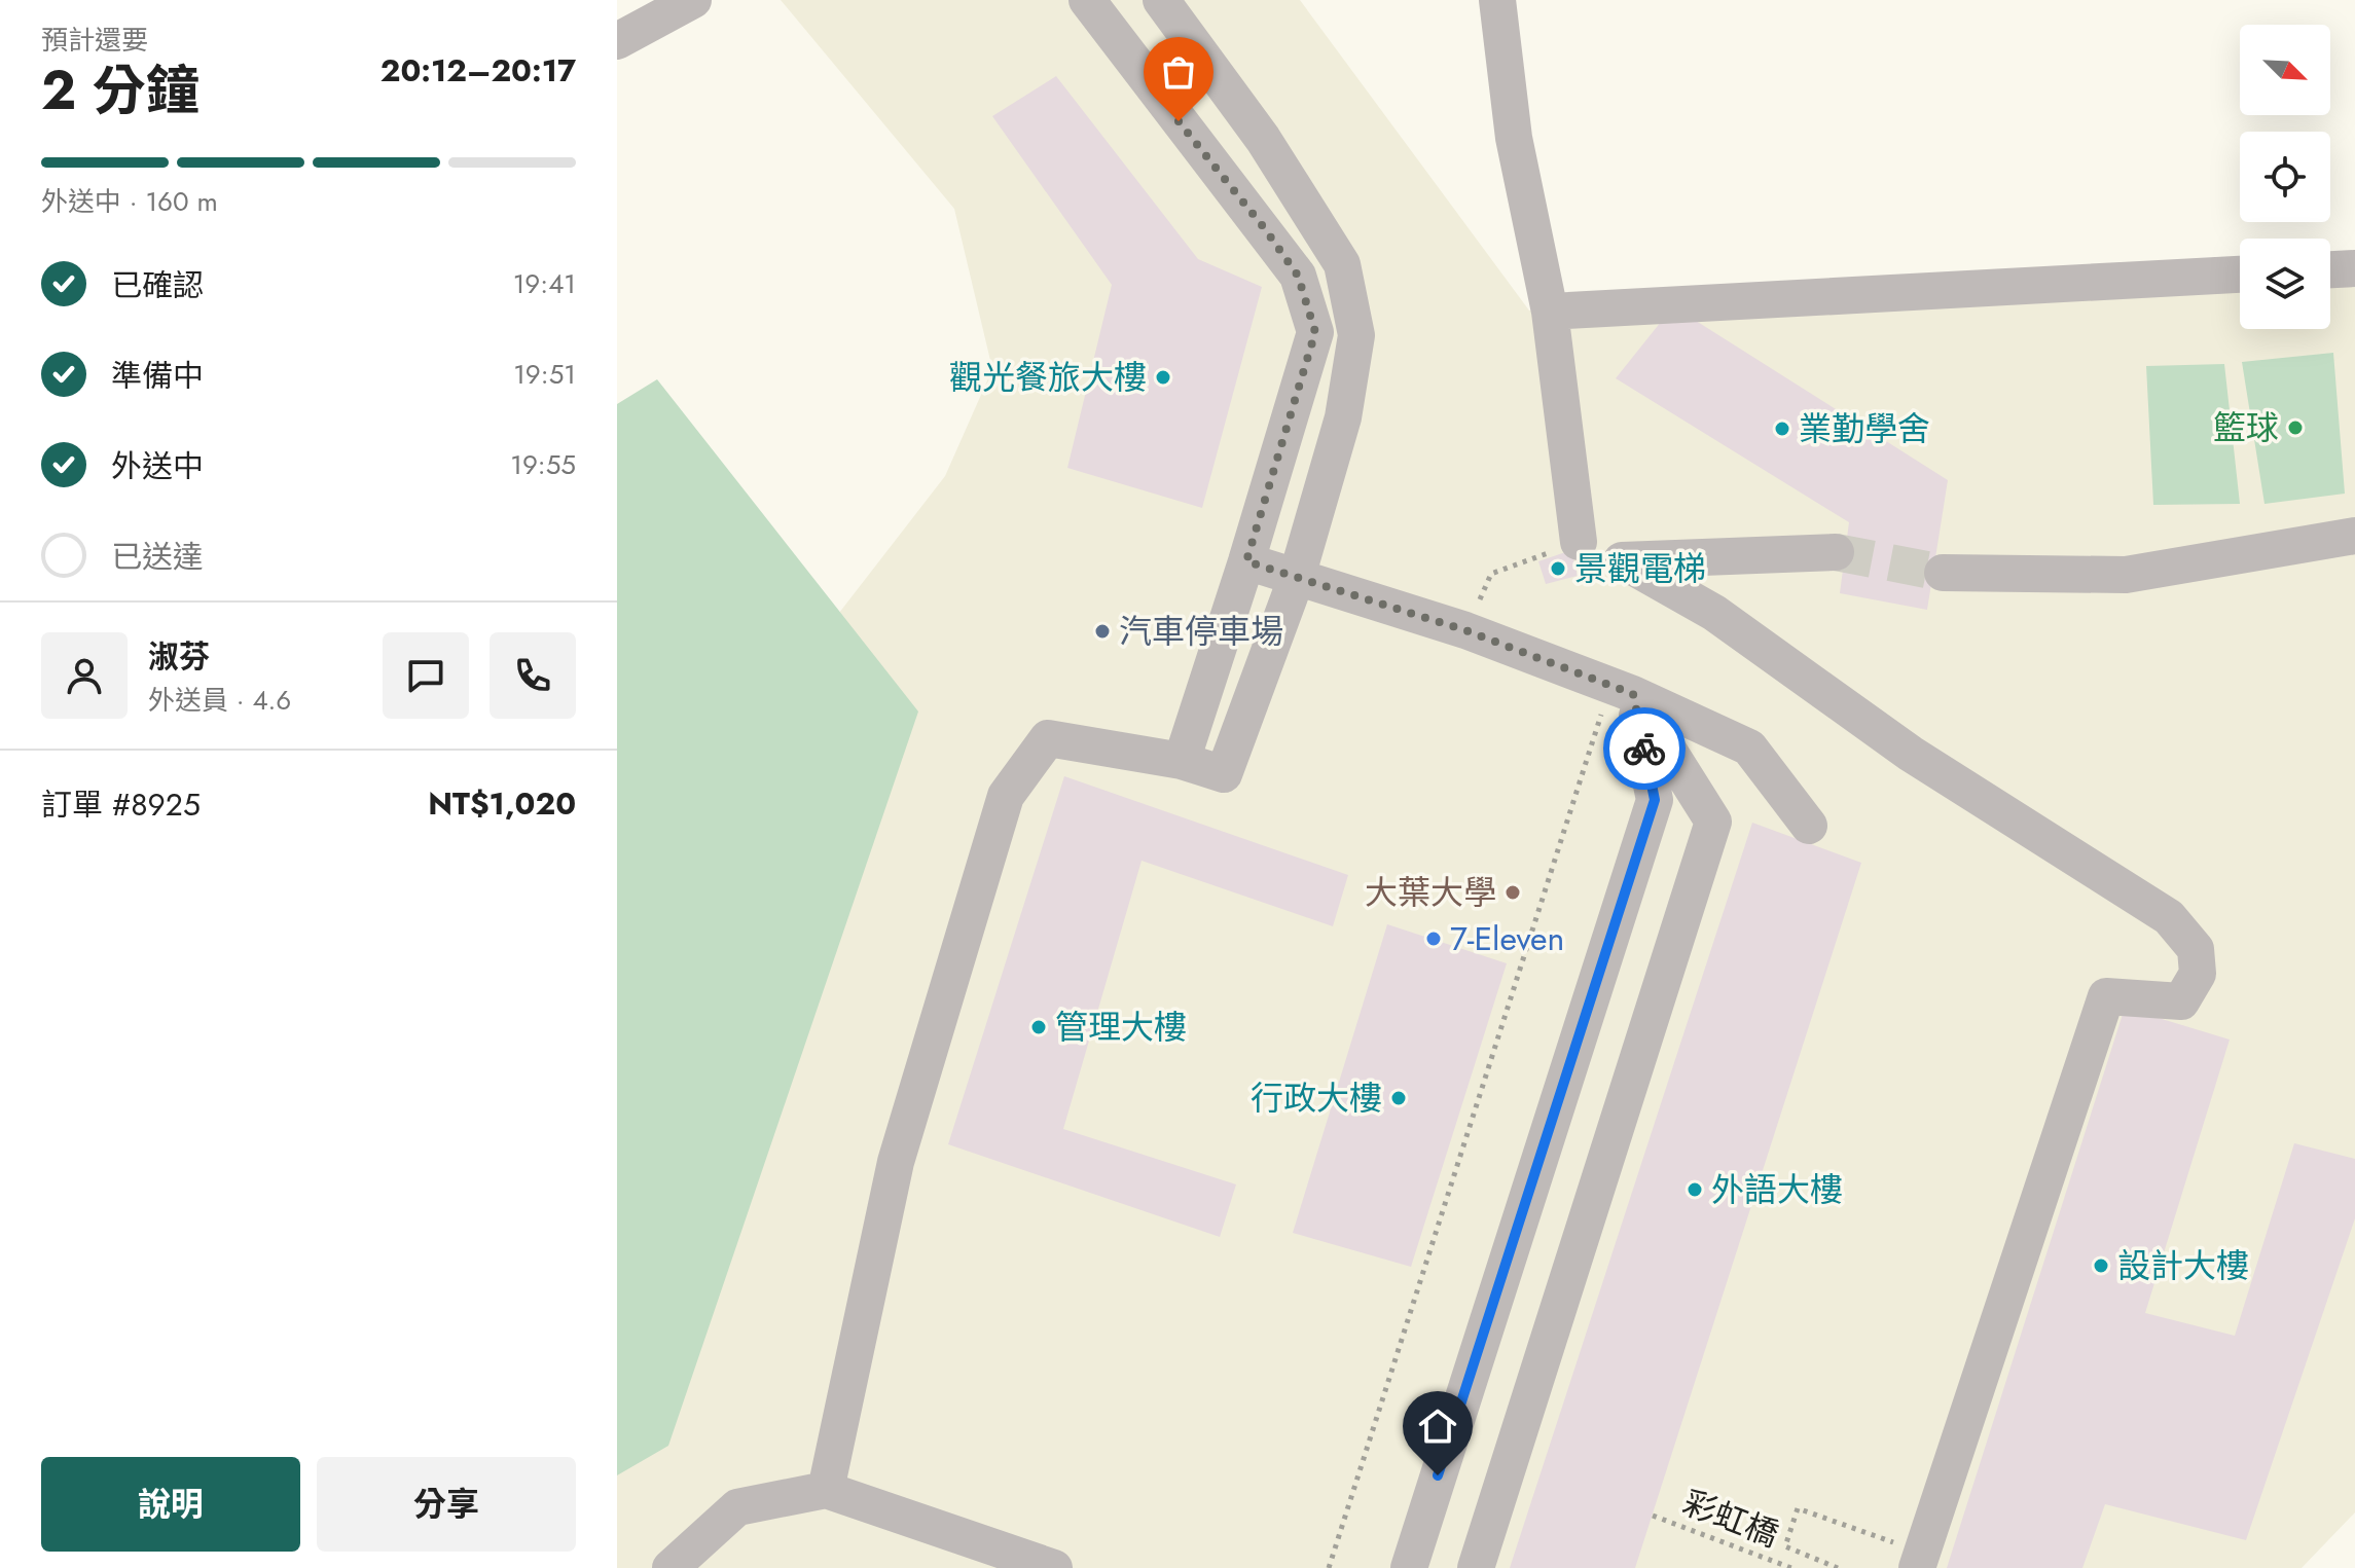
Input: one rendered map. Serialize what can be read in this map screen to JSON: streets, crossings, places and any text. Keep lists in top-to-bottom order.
{
  "streets": {
    "path": ["彩虹橋"]
  },
  "places": [
    "觀光餐旅大樓",
    "籃球",
    "業勤學舍",
    "景觀電梯",
    "汽車停車場",
    "大葉大學",
    "7-Eleven",
    "管理大樓",
    "行政大樓",
    "外語大樓",
    "設計大樓"
  ],
  "north": "bottom right",
  "page": {
    "heading": ["2 分鐘", "預計還要", "20:12–20:17"],
    "panel": [
      "淑芬",
      "外送員 · 4.6",
      "訂單 #8925",
      "NT$1,020"
    ],
    "bar": "外送中 · 160 m",
    "list": [
      ["已確認", "19:41"],
      ["準備中", "19:51"],
      ["外送中", "19:55"],
      "已送達"
    ],
    "buttons": ["說明", "分享"]
  }
}
